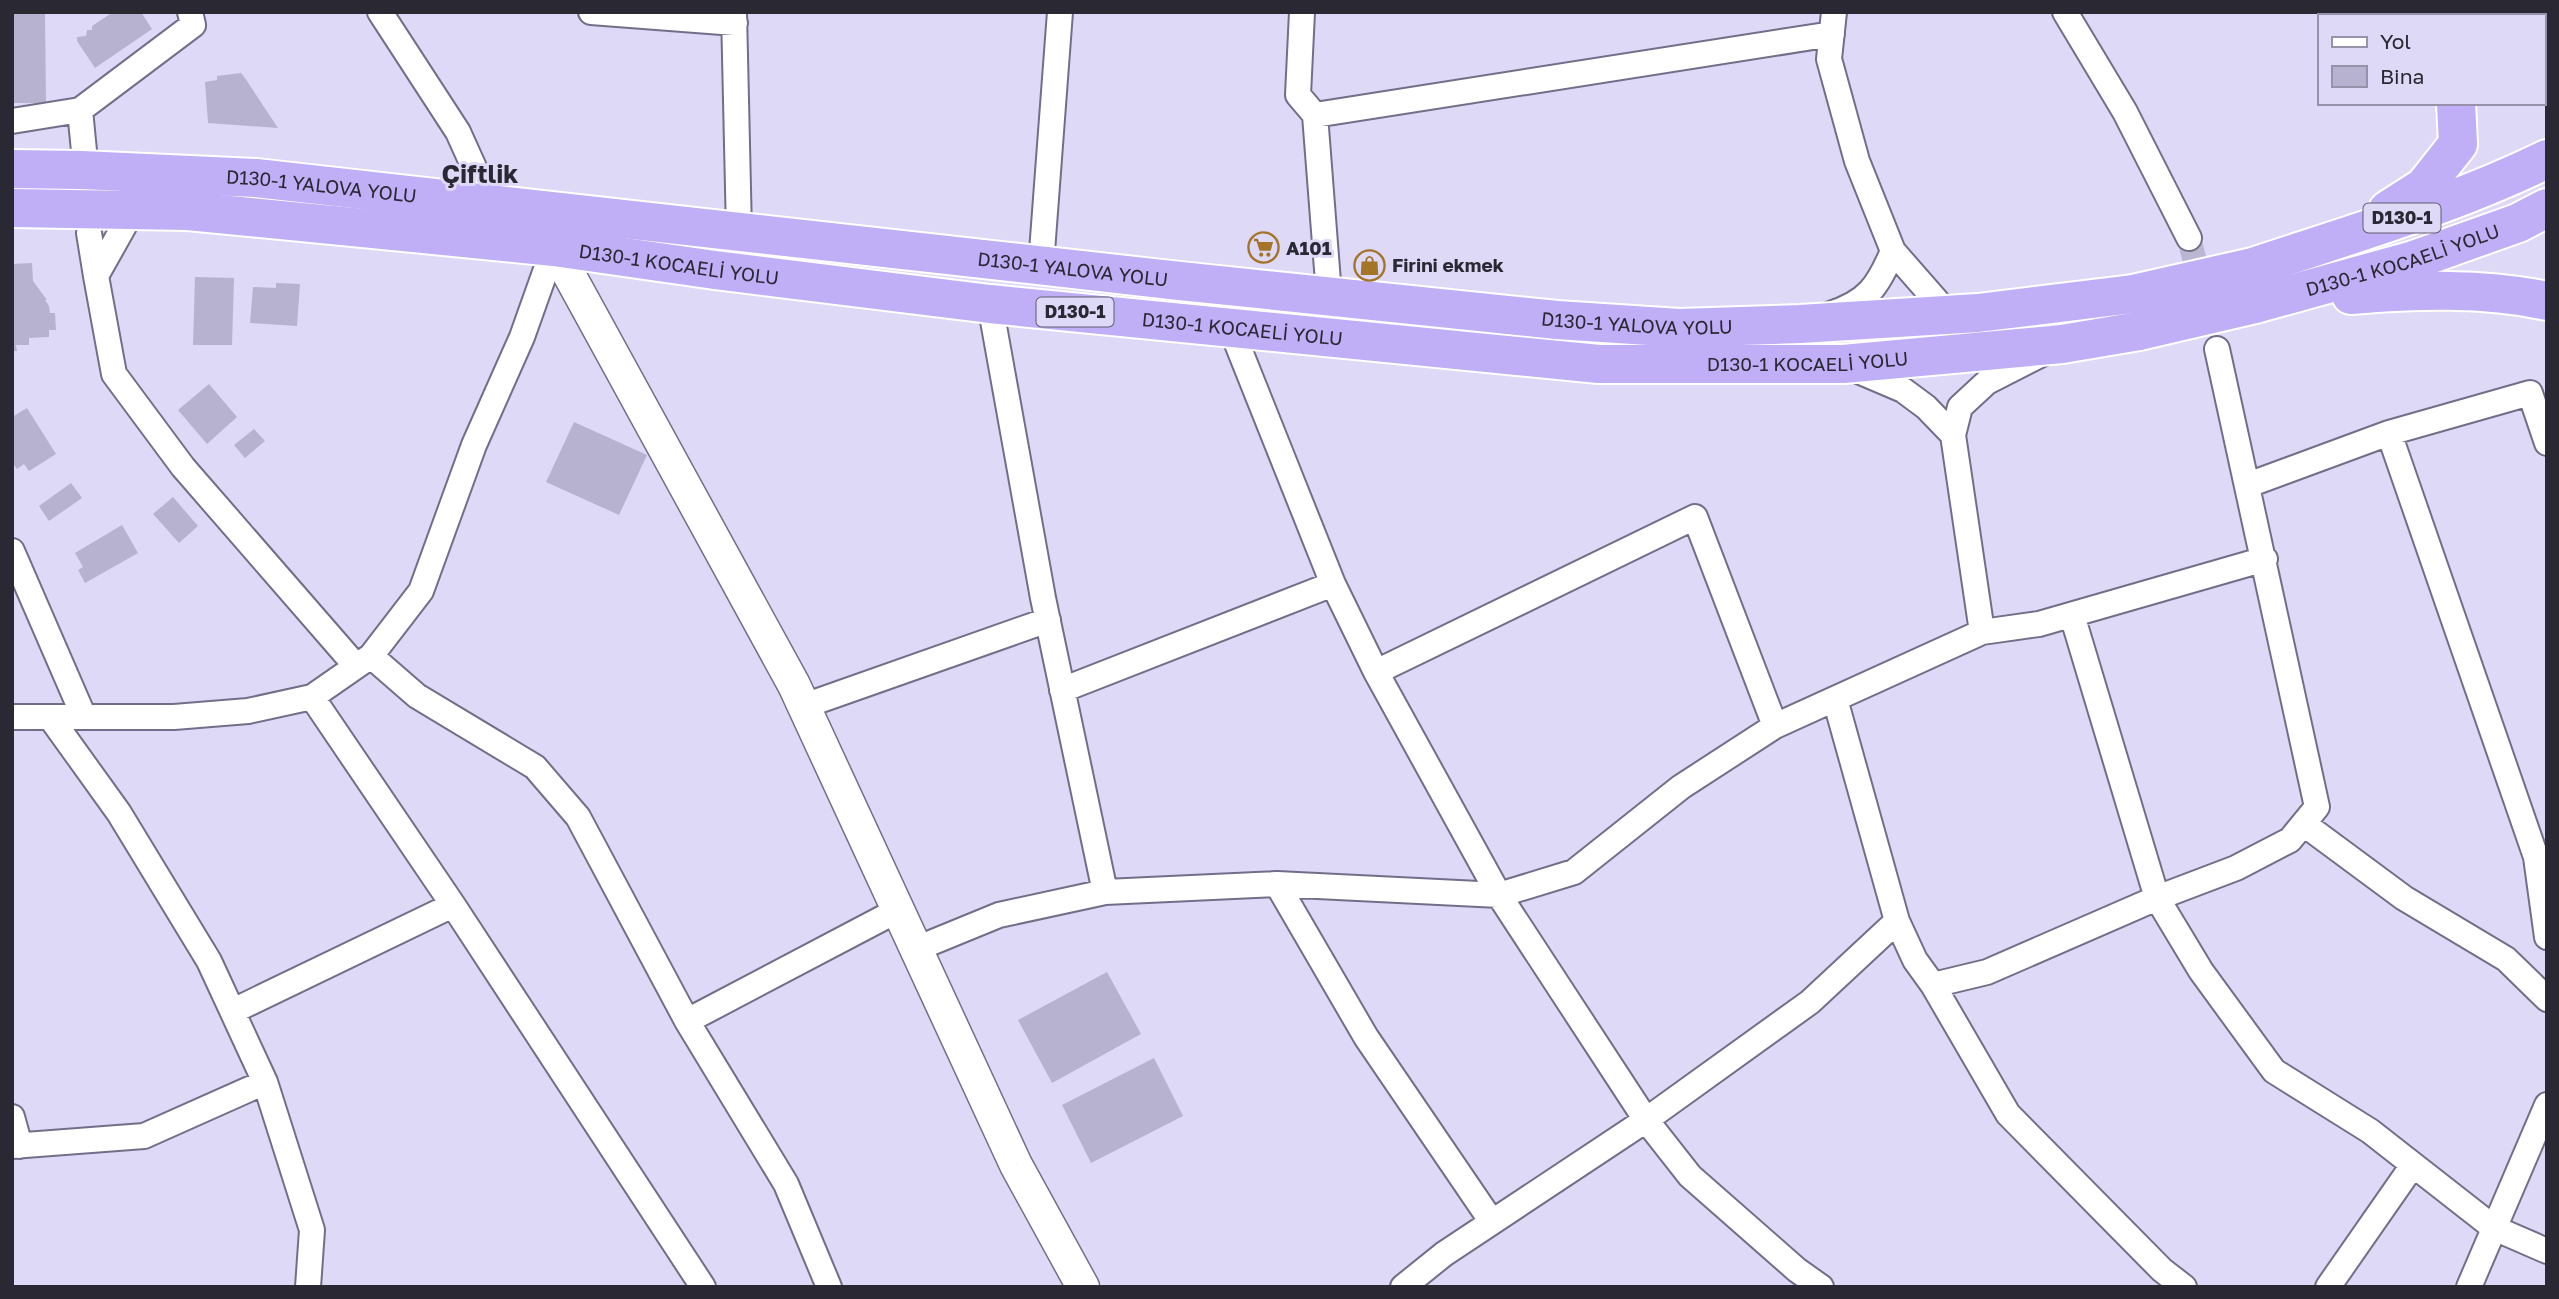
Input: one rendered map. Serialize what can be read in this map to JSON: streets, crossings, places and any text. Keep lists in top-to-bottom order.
{
  "streets": {
    "highway": ["D130-1 YALOVA YOLU", "D130-1", "D130-1 KOCAELİ YOLU"]
  },
  "crossings": [
    ["D130-1 YALOVA YOLU", "D130-1"],
    ["D130-1 YALOVA YOLU", "D130-1 KOCAELİ YOLU"],
    ["D130-1", "D130-1 KOCAELİ YOLU"]
  ],
  "districts": ["Çiftlik"],
  "places": {
    "supermarket": ["A101"],
    "shop": ["Firini ekmek"]
  },
  "legend": ["Yol", "Bina"]
}
